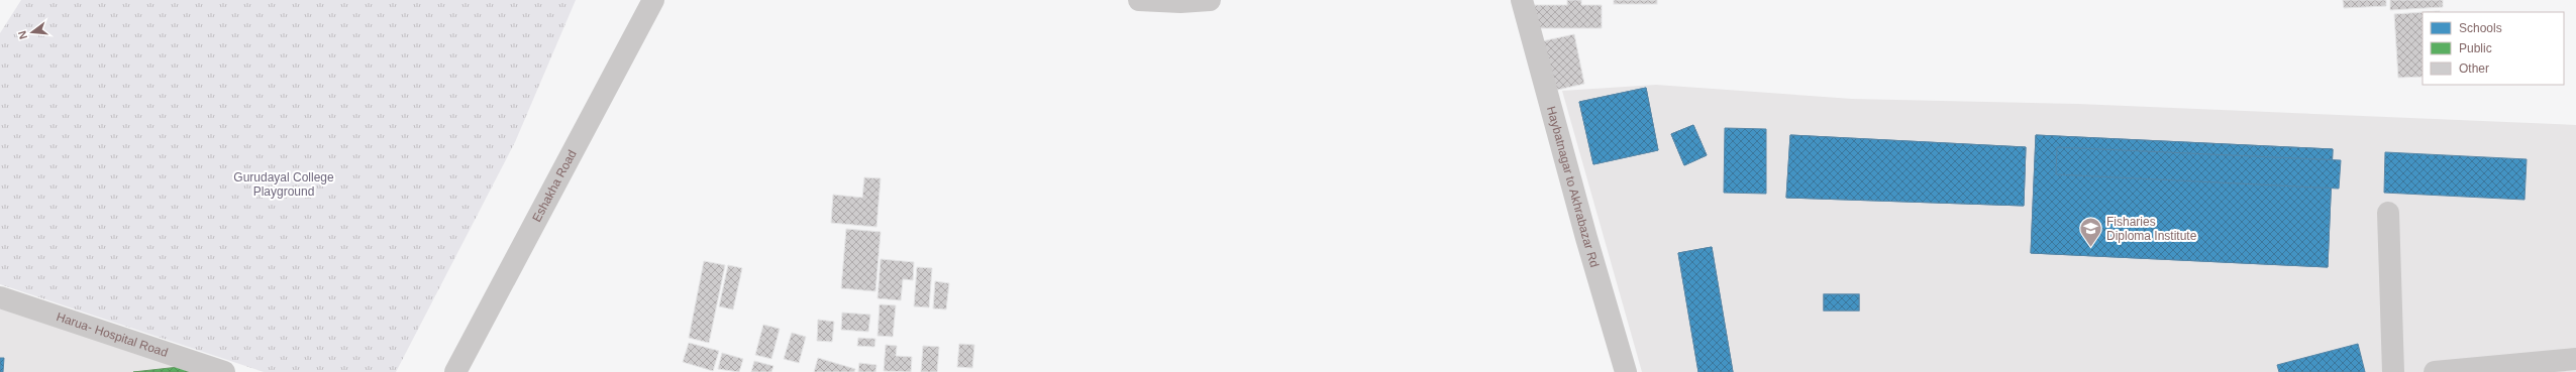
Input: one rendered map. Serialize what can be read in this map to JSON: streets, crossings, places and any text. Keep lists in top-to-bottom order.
{
  "streets": {
    "street": ["Eshakha Road", "Haybatnagar to Akhrabazar Rd", "Harua- Hospital Road"]
  },
  "parks": ["Gurudayal College Playground"],
  "places": {
    "school or university": ["Fisharies Diploma Institute"]
  },
  "legend": ["Schools", "Public", "Other"],
  "north": "left"
}
